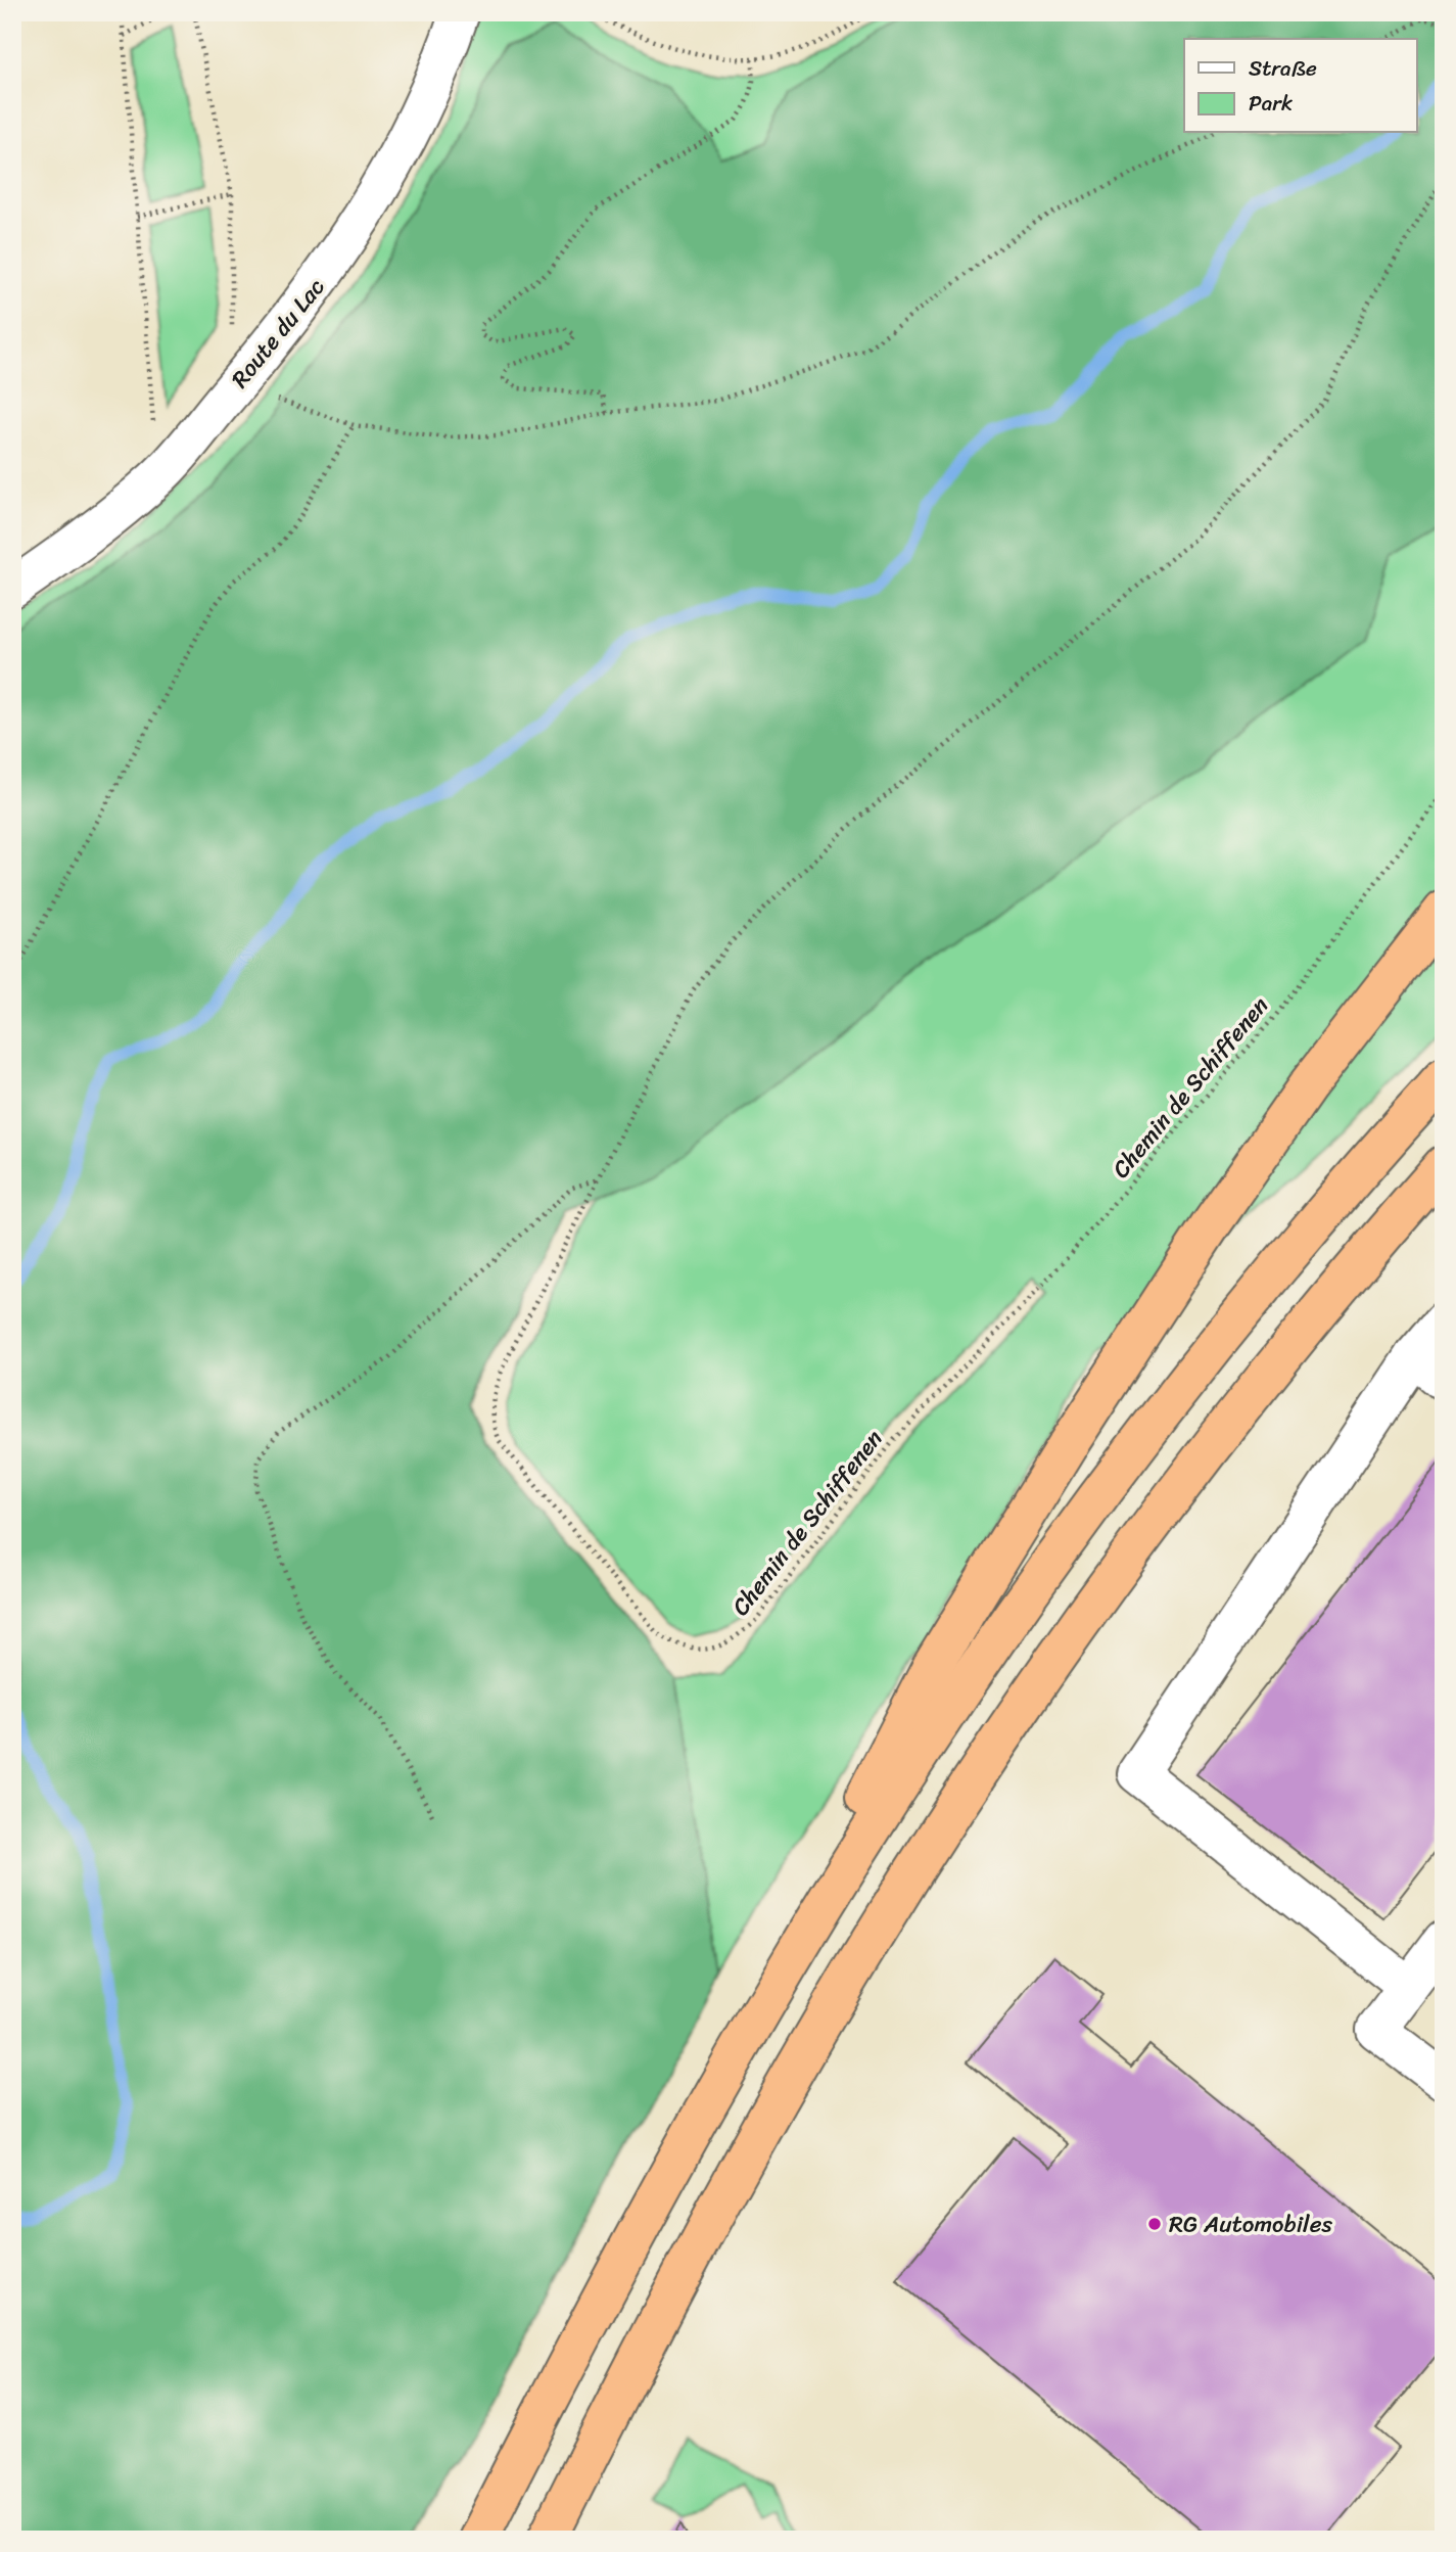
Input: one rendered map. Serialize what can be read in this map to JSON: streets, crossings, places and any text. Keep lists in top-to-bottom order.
{
  "streets": {
    "street": ["Route du Lac"],
    "path": ["Chemin de Schiffenen"]
  },
  "places": ["RG Automobiles"],
  "legend": ["Straße", "Park"]
}
